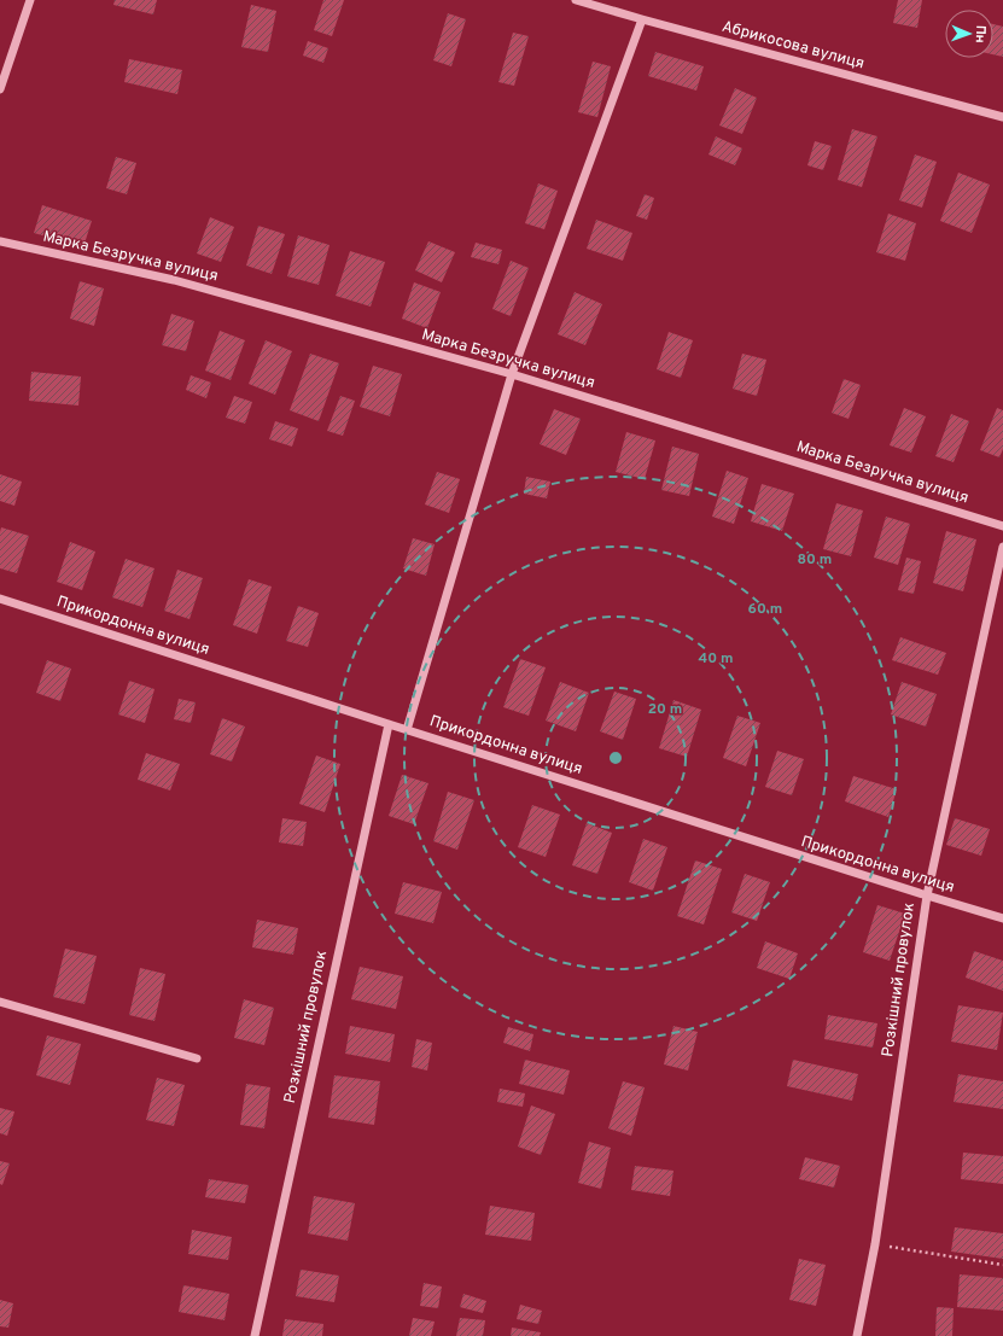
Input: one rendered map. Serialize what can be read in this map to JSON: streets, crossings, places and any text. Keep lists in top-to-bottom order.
{
  "streets": {
    "street": [
      "Абрикосова вулиця",
      "Марка Безручка вулиця",
      "Прикордонна вулиця",
      "Розкішний провулок"
    ]
  },
  "crossings": [
    ["Прикордонна вулиця", "Розкішний провулок"]
  ],
  "north": "right",
  "rings": [
    "80 m",
    "60 m",
    "40 m",
    "20 m"
  ]
}
